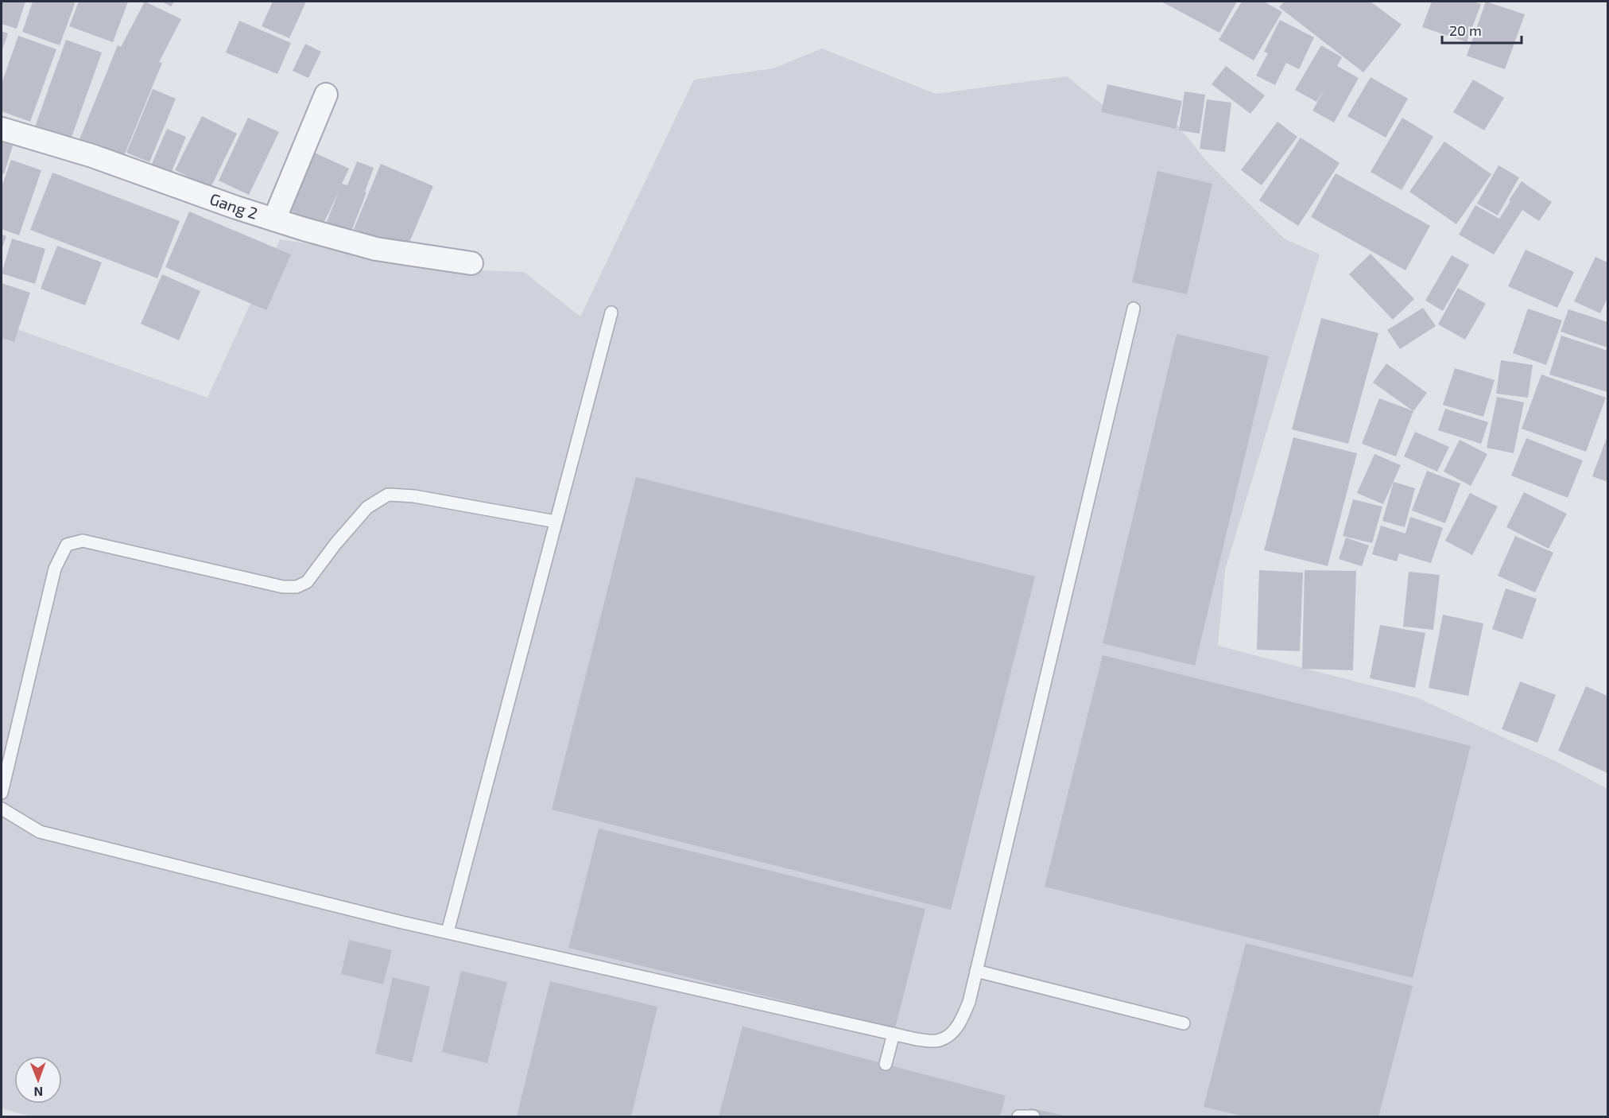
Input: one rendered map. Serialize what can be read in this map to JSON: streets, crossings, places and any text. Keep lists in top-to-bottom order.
{
  "streets": {
    "street": ["Gang 2"]
  },
  "scale_bar": "20 m",
  "north": "bottom"
}
